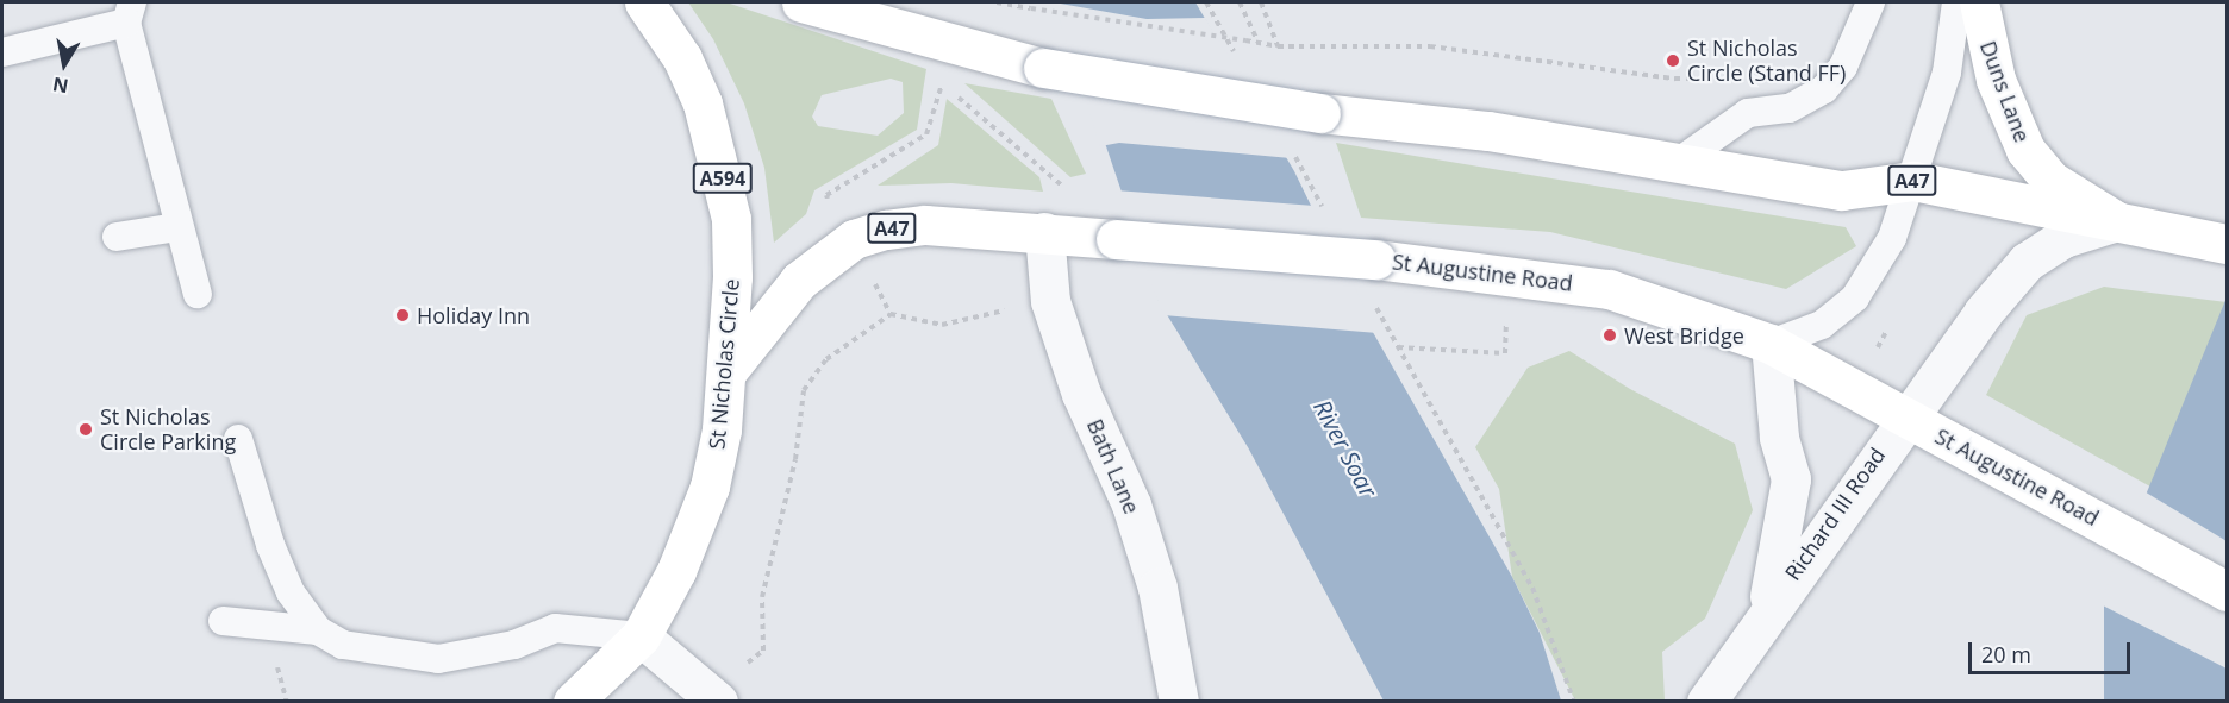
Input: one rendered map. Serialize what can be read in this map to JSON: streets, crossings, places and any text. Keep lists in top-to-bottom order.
{
  "streets": {
    "main road": [
      "Duns Lane",
      "A594",
      "A47",
      "St Augustine Road",
      "St Nicholas Circle"
    ],
    "street": ["Bath Lane", "Richard III Road"]
  },
  "crossings": [
    ["Duns Lane", "A47"],
    ["Duns Lane", "Richard III Road"],
    ["A47", "Richard III Road"],
    ["St Augustine Road", "St Nicholas Circle"],
    ["St Augustine Road", "Bath Lane"],
    ["St Augustine Road", "Richard III Road"]
  ],
  "water": ["River Soar"],
  "places": [
    "St Nicholas Circle (Stand FF)",
    "Holiday Inn",
    "West Bridge",
    "St Nicholas Circle Parking"
  ],
  "scale_bar": "20 m",
  "north": "bottom"
}
